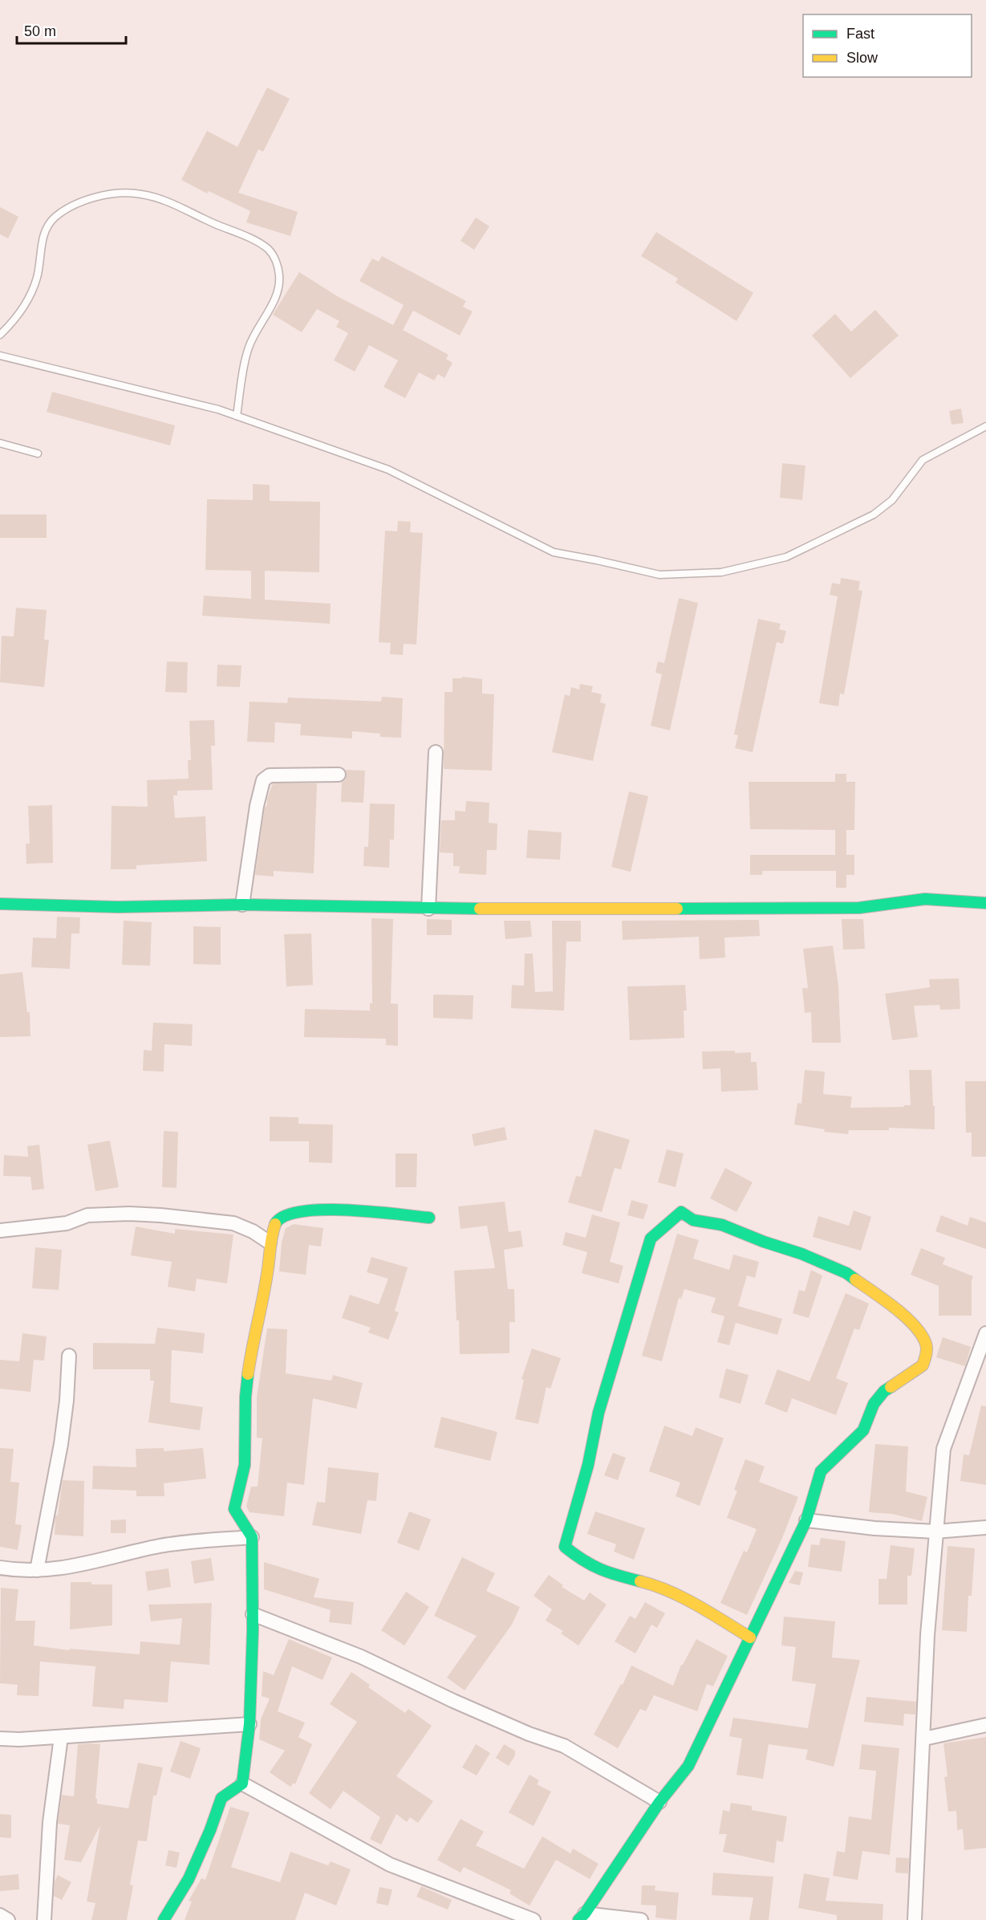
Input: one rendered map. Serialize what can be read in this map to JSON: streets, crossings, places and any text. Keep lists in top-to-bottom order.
{
  "legend": ["Fast", "Slow"],
  "scale_bar": "50 m"
}
